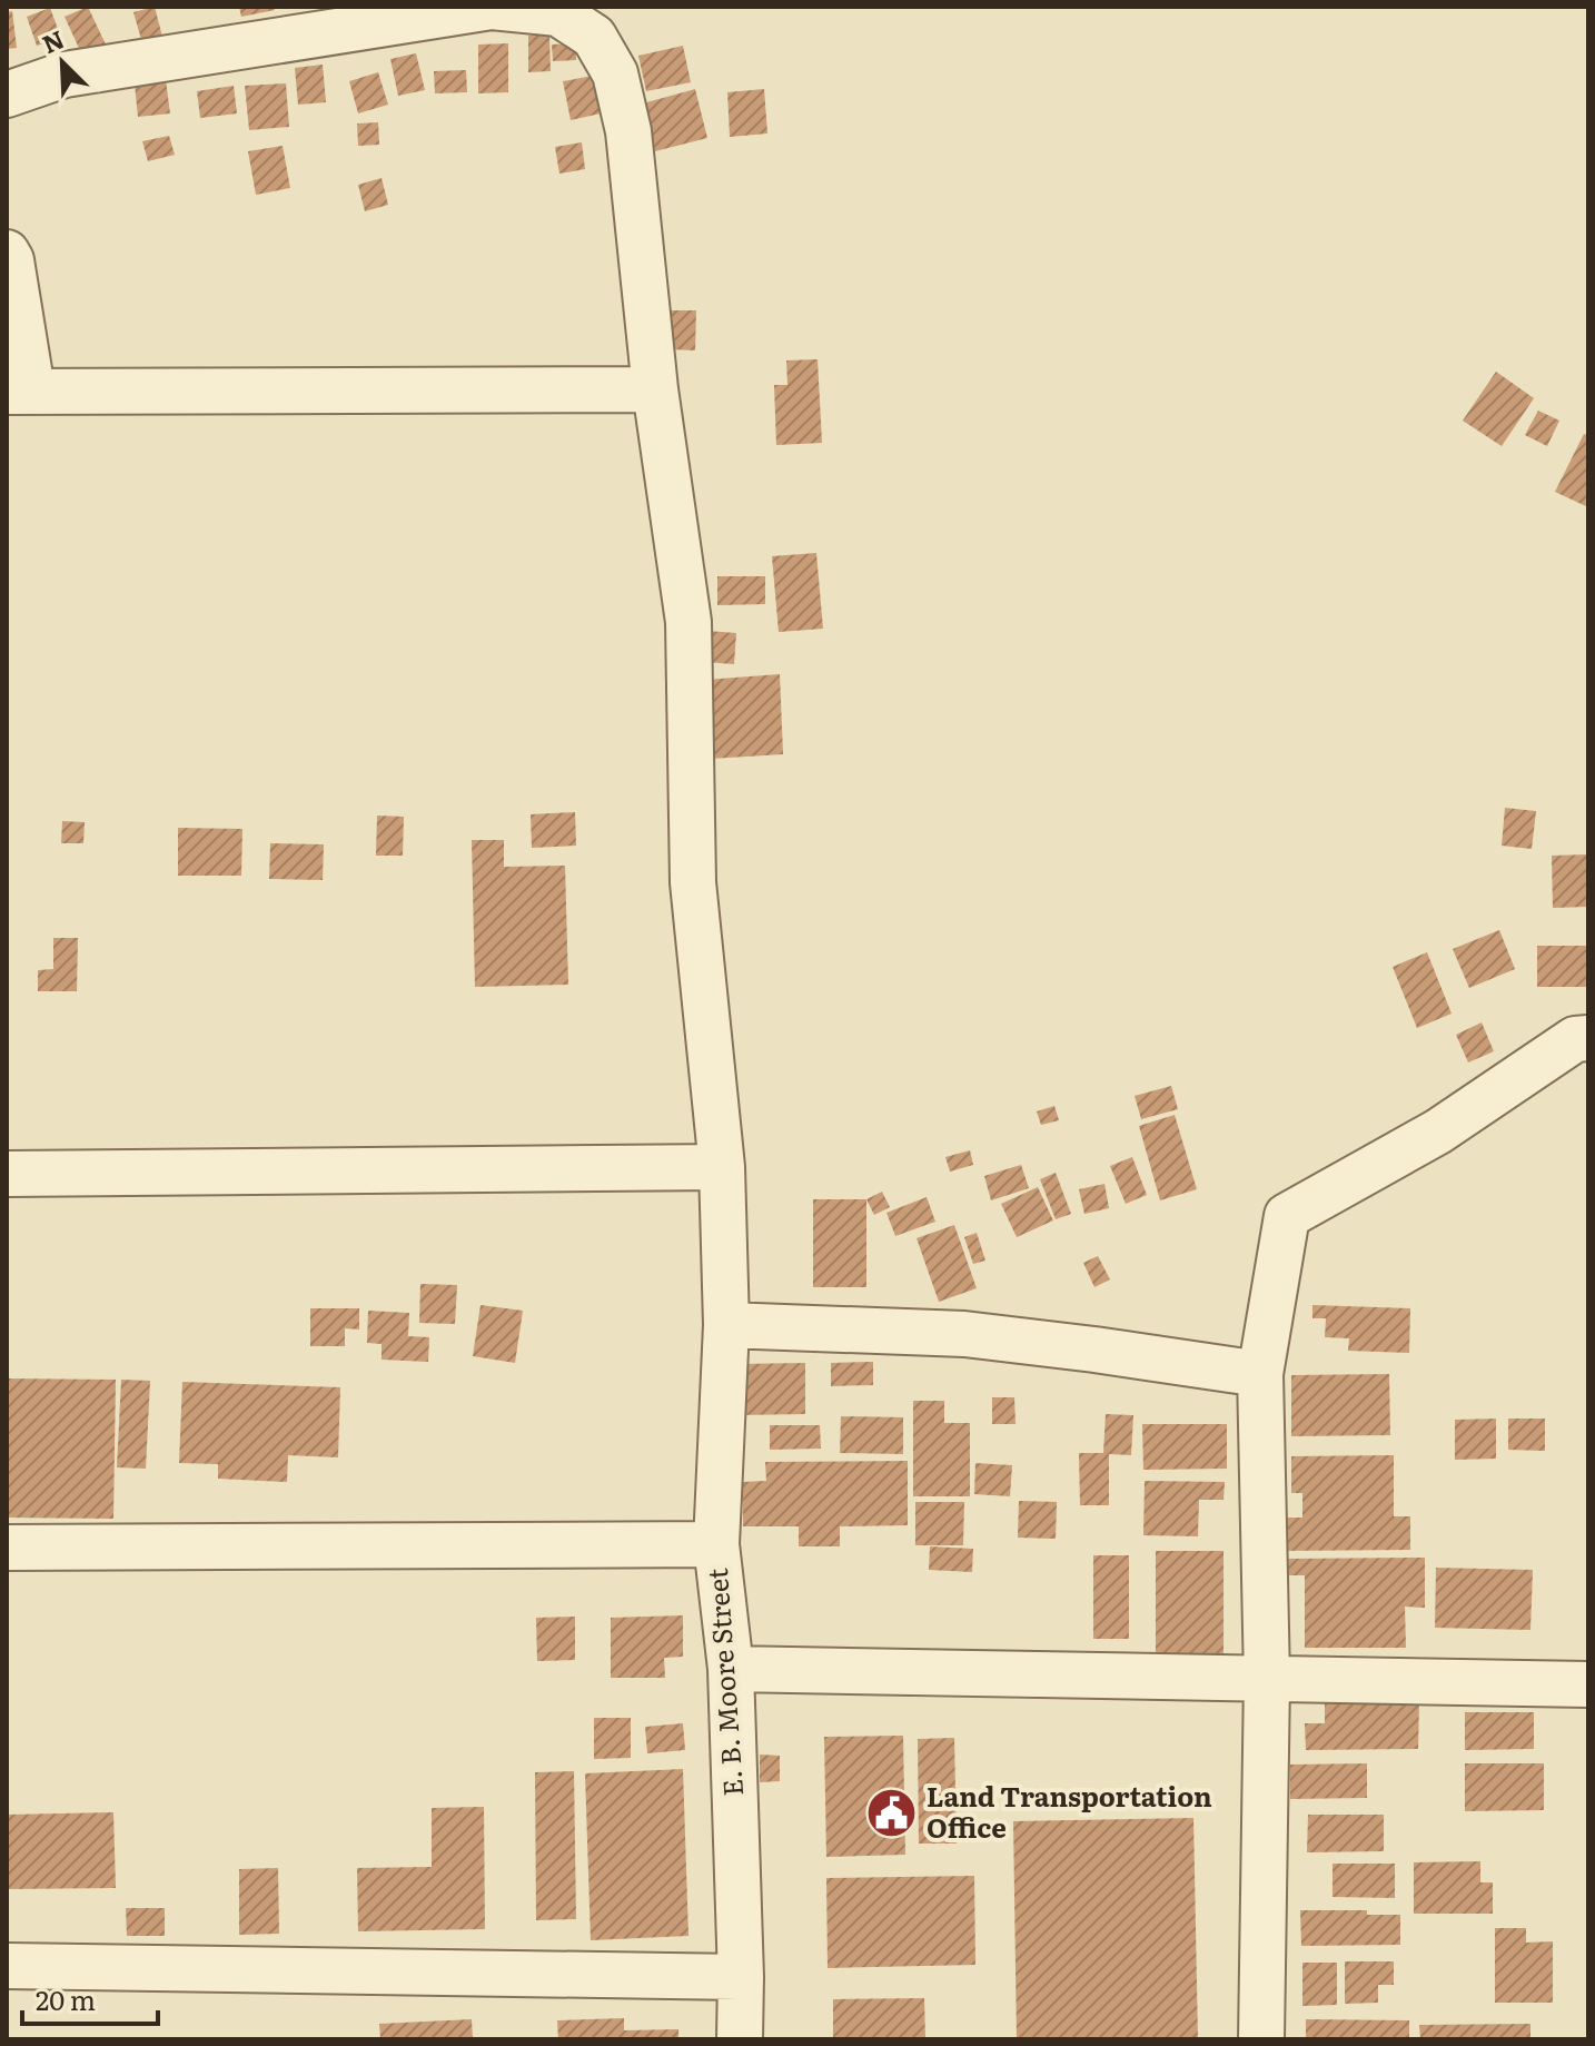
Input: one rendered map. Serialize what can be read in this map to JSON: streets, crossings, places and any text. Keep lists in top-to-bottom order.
{
  "streets": {
    "street": ["E. B. Moore Street"]
  },
  "places": {
    "public building": ["Land Transportation Office"]
  },
  "scale_bar": "20 m",
  "north": "top left"
}
